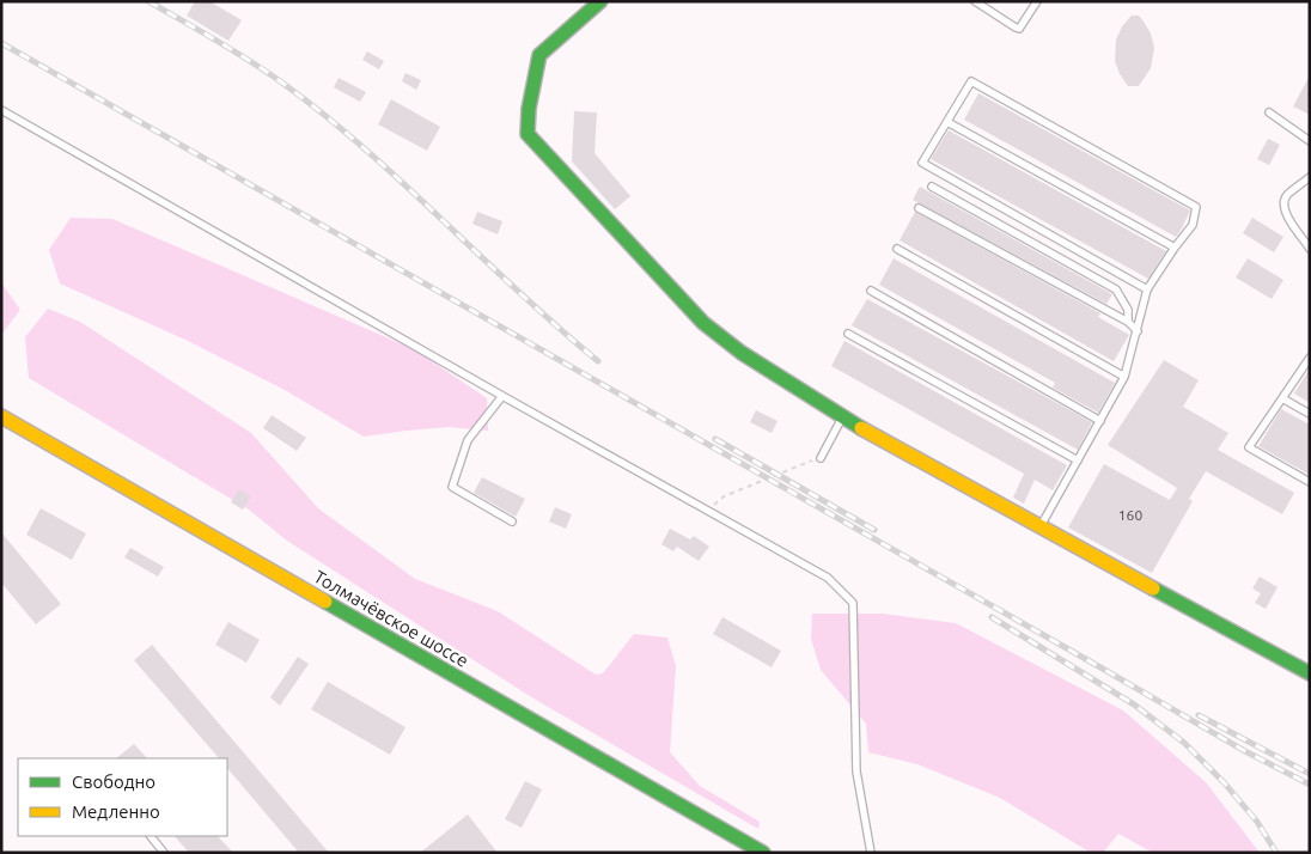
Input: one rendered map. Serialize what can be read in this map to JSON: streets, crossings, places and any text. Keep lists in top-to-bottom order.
{
  "streets": {
    "street": ["Толмачёвское шоссе"]
  },
  "house_numbers": ["160"],
  "legend": ["Свободно", "Медленно"]
}
